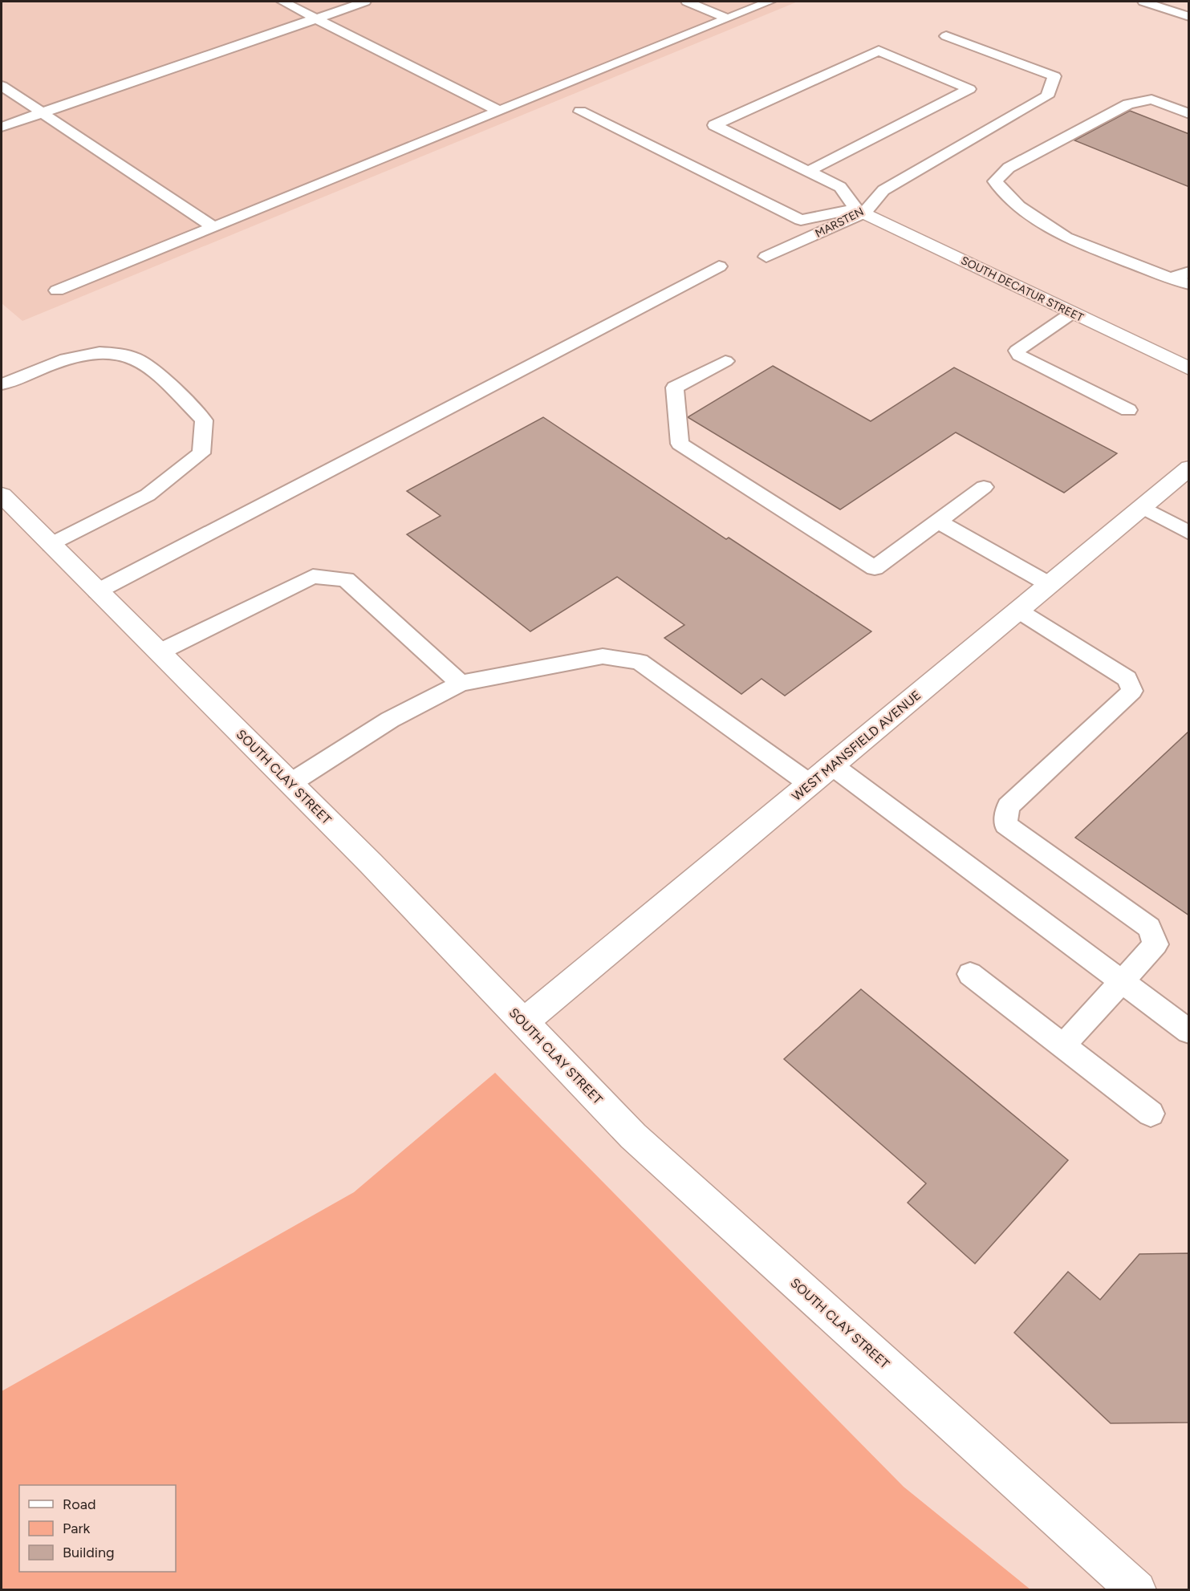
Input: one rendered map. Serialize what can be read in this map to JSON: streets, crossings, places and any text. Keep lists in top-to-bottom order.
{
  "streets": {
    "street": ["SOUTH DECATUR STREET", "WEST MANSFIELD AVENUE", "SOUTH CLAY STREET"],
    "lane": ["MARSTEN"]
  },
  "crossings": [
    ["MARSTEN", "SOUTH DECATUR STREET"],
    ["WEST MANSFIELD AVENUE", "SOUTH CLAY STREET"]
  ],
  "legend": ["Road", "Park", "Building"]
}
